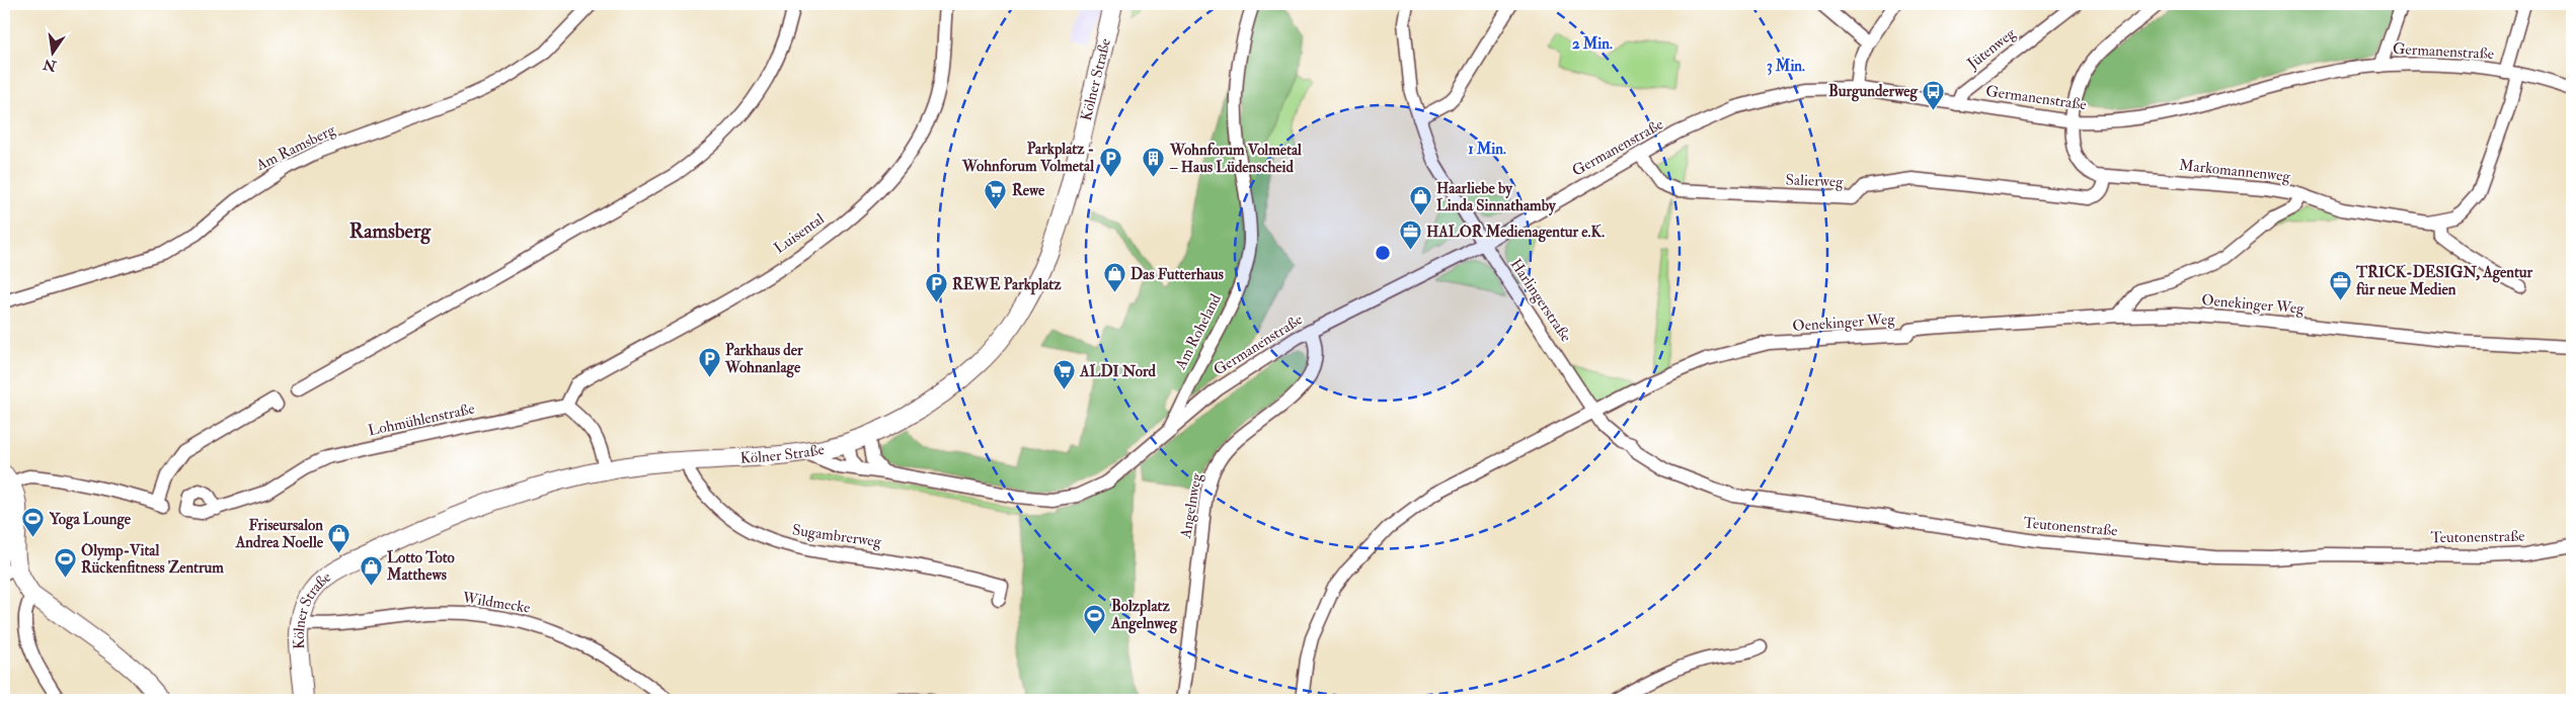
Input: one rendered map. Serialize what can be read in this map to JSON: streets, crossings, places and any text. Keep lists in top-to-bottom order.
{
  "streets": {
    "main road": ["Kölner Straße"],
    "street": [
      "Jütenweg",
      "Germanenstraße",
      "Am Ramsberg",
      "Markomannenweg",
      "Salierweg",
      "Luisental",
      "Harlingerstraße",
      "Oenekinger Weg",
      "Am Roheland",
      "Lohmühlenstraße",
      "Angelnweg",
      "Teutonenstraße",
      "Sugambrerweg",
      "Wildmecke"
    ]
  },
  "crossings": [
    ["Jütenweg", "Germanenstraße"],
    ["Germanenstraße", "Kölner Straße"],
    ["Germanenstraße", "Markomannenweg"],
    ["Germanenstraße", "Salierweg"],
    ["Germanenstraße", "Harlingerstraße"],
    ["Germanenstraße", "Am Roheland"],
    ["Germanenstraße", "Angelnweg"],
    ["Kölner Straße", "Sugambrerweg"],
    ["Kölner Straße", "Wildmecke"],
    ["Markomannenweg", "Salierweg"],
    ["Luisental", "Lohmühlenstraße"],
    ["Harlingerstraße", "Oenekinger Weg"],
    ["Harlingerstraße", "Teutonenstraße"],
    ["Oenekinger Weg", "Teutonenstraße"]
  ],
  "districts": ["Ramsberg"],
  "places": {
    "bus stop": ["Burgunderweg"],
    "parking": ["Parkplatz - Wohnforum Volmetal", "REWE Parkplatz", "Parkhaus der Wohnanlage"],
    "building": ["Wohnforum Volmetal – Haus Lüdenscheid"],
    "supermarket": ["Rewe", "ALDI Nord"],
    "shop": [
      "Haarliebe by Linda Sinnathamby",
      "Das Futterhaus",
      "Friseursalon Andrea Noelle",
      "Lotto Toto Matthews"
    ],
    "office": ["HALOR Medienagentur e.K.", "TRICK-DESIGN, Agentur für neue Medien"],
    "sports": ["Yoga Lounge", "Olymp-Vital Rückenfitness Zentrum", "Bolzplatz Angelnweg"]
  },
  "north": "bottom",
  "rings": ["2 Min.", "3 Min.", "1 Min."]
}
